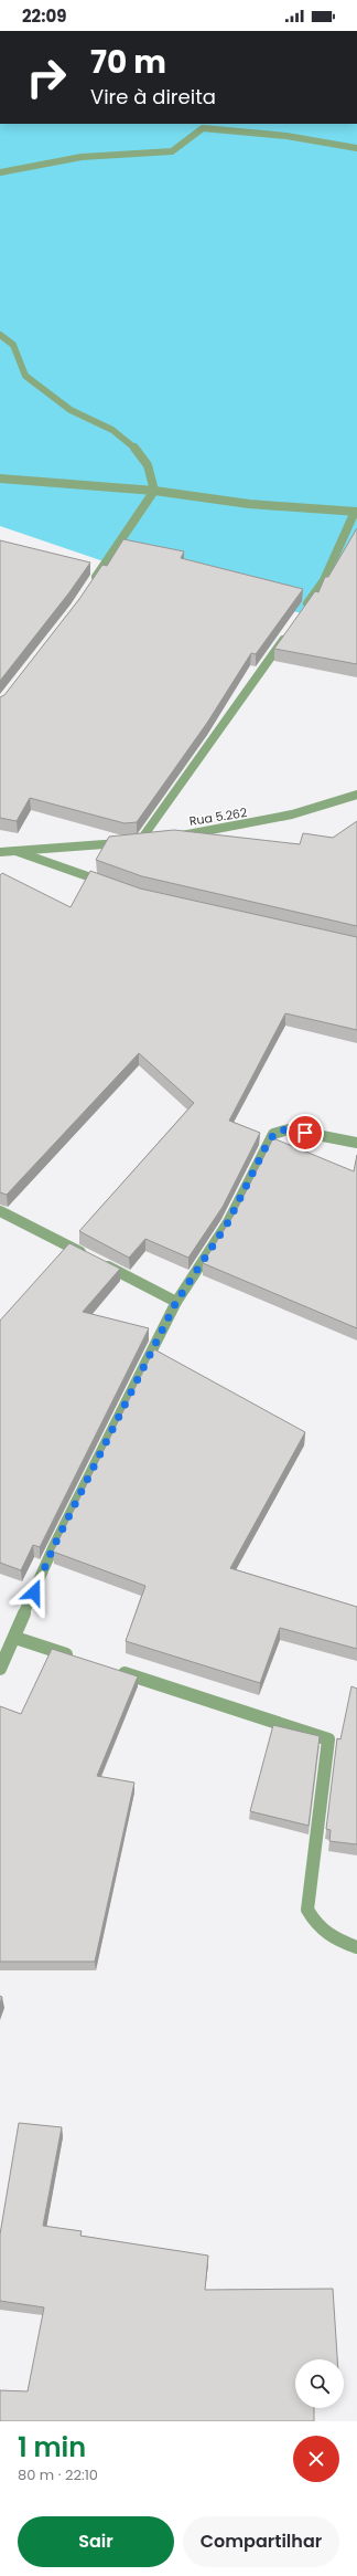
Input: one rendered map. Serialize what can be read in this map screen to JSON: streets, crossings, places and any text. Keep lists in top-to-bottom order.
{
  "streets": {
    "street": ["Rua 5.262"]
  },
  "page": {
    "status": "22:09",
    "turn": ["70 m", "Vire à direita"],
    "heading": ["1 min", "80 m · 22:10"],
    "buttons": ["Sair", "Compartilhar"]
  }
}
